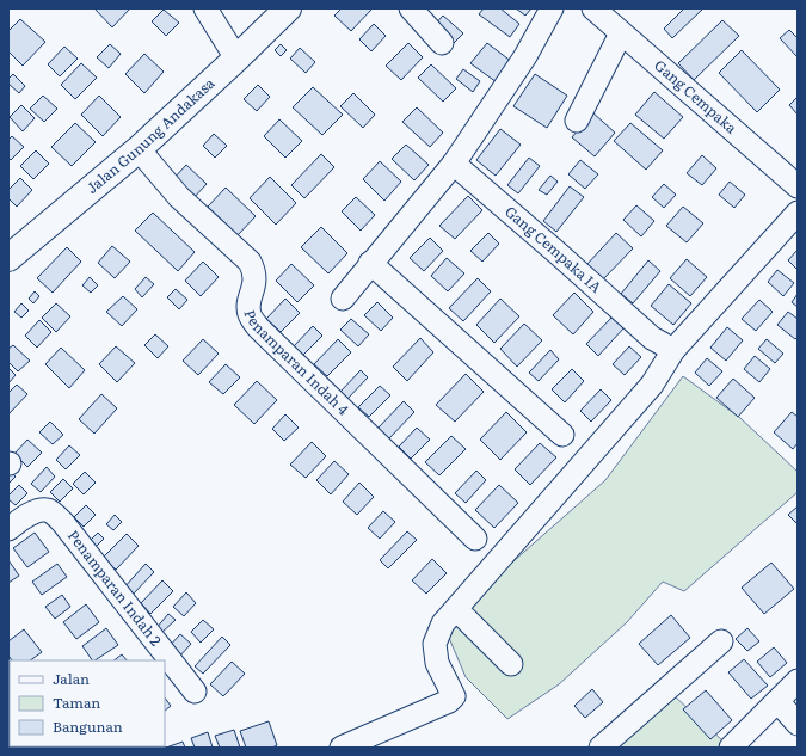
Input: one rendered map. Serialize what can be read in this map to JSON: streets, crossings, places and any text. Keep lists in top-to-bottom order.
{
  "streets": {
    "street": [
      "Gang Cempaka",
      "Jalan Gunung Andakasa",
      "Gang Cempaka IA",
      "Penamparan Indah 4",
      "Penamparan Indah 2"
    ]
  },
  "crossings": [
    ["Jalan Gunung Andakasa", "Penamparan Indah 4"]
  ],
  "legend": ["Jalan", "Taman", "Bangunan"]
}
